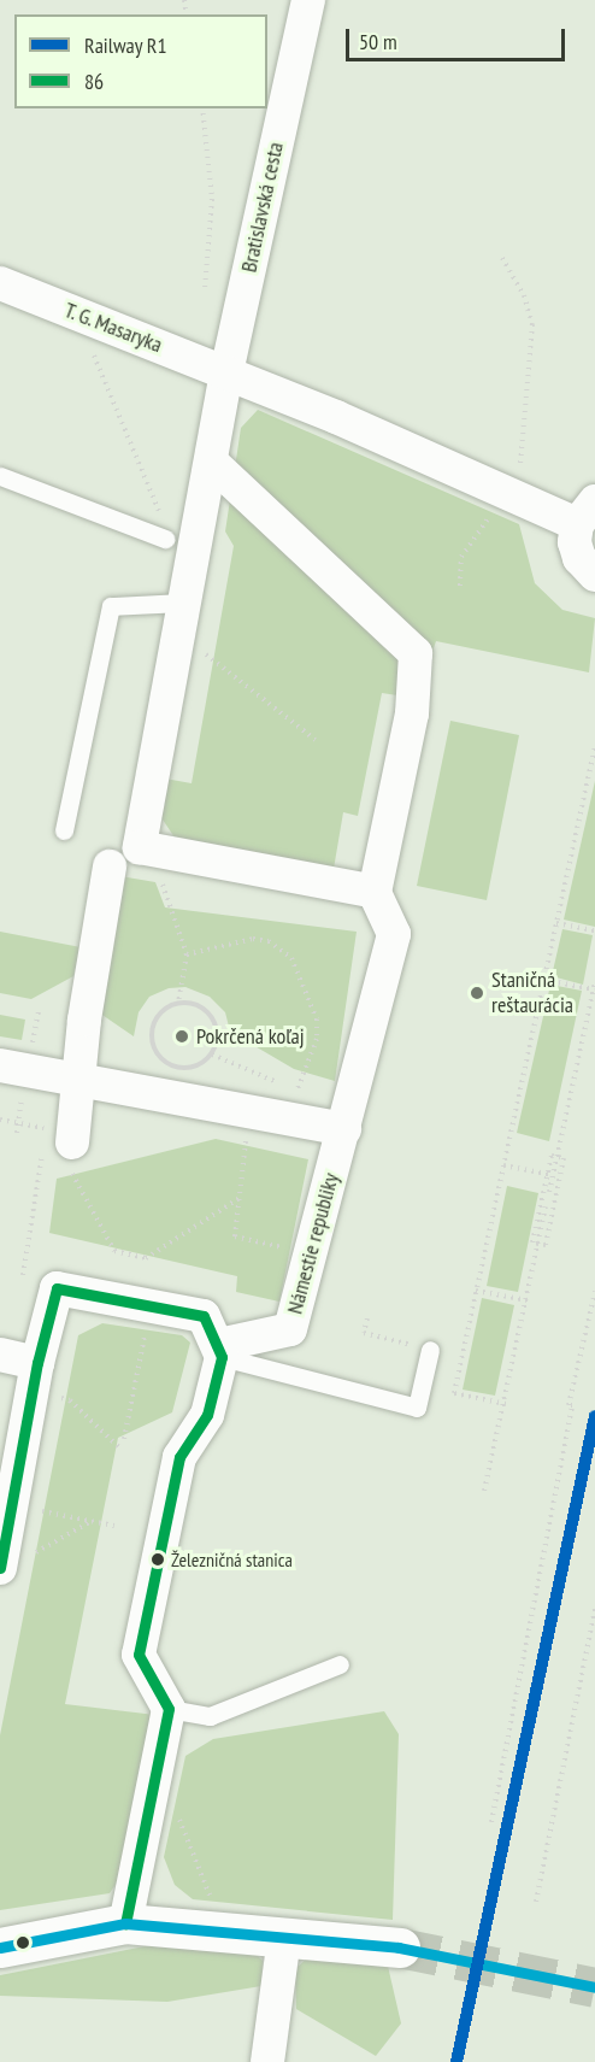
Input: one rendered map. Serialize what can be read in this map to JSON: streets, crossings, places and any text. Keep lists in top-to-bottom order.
{
  "streets": {
    "street": ["Bratislavská cesta", "T. G. Masaryka", "Námestie republiky"]
  },
  "crossings": [
    ["Bratislavská cesta", "T. G. Masaryka"],
    ["Bratislavská cesta", "Námestie republiky"]
  ],
  "places": ["Staničná reštaurácia", "Pokrčená koľaj", "Železničná stanica"],
  "lines": ["transit line 86", "rail line R1"],
  "legend": ["Railway R1", "86"],
  "scale_bar": "50 m"
}
